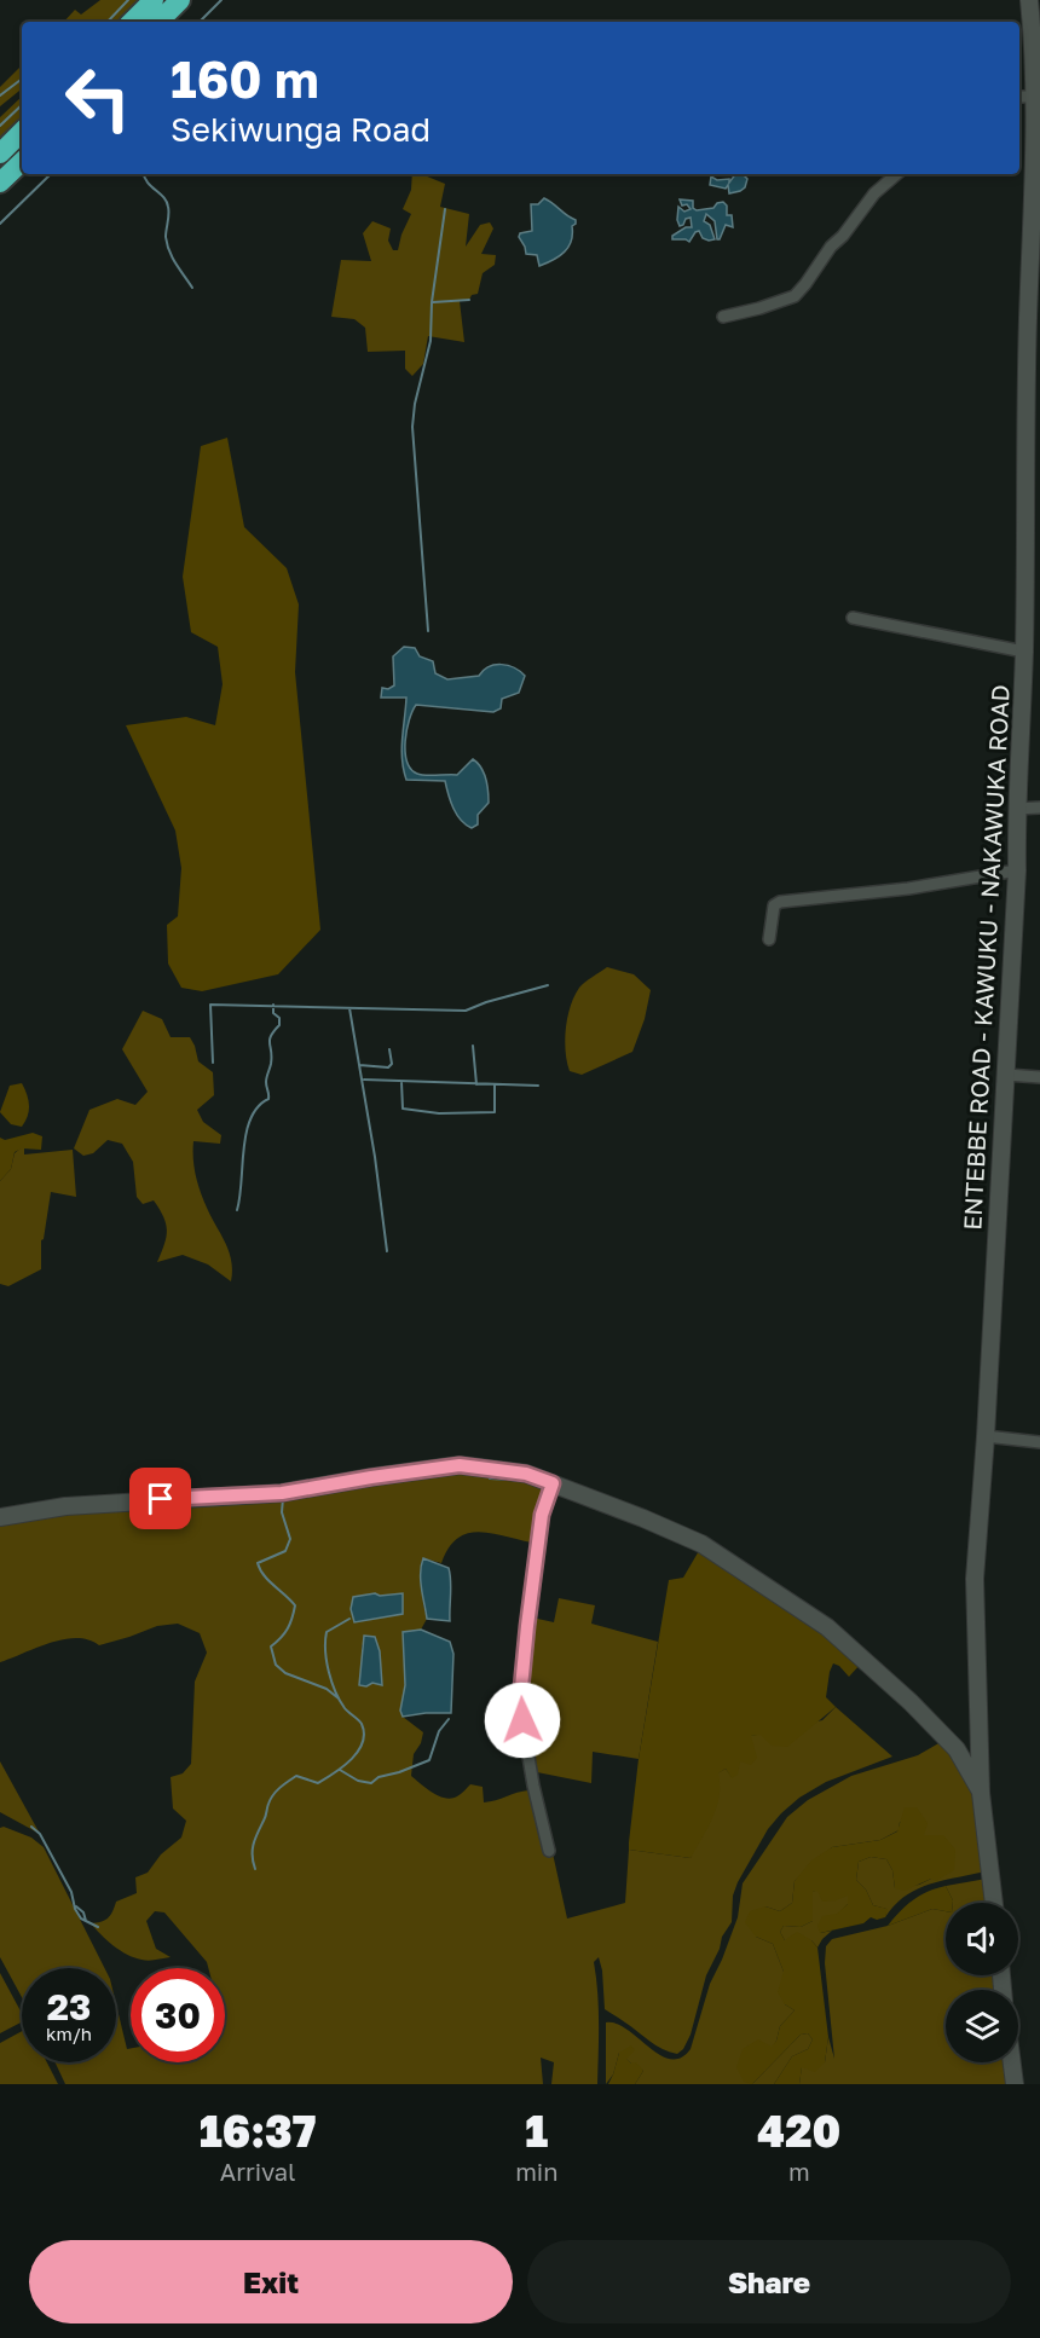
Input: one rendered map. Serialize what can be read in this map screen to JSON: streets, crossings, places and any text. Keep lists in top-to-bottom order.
{
  "streets": {
    "main road": ["ENTEBBE ROAD - KAWUKU - NAKAWUKA ROAD"]
  },
  "page": {
    "turn": ["160 m", "Sekiwunga Road"],
    "speed": "23 km/h",
    "limit": "30",
    "eta": [
      "16:37",
      "Arrival",
      "1",
      "min",
      "420",
      "m"
    ],
    "buttons": ["Exit", "Share"]
  }
}
